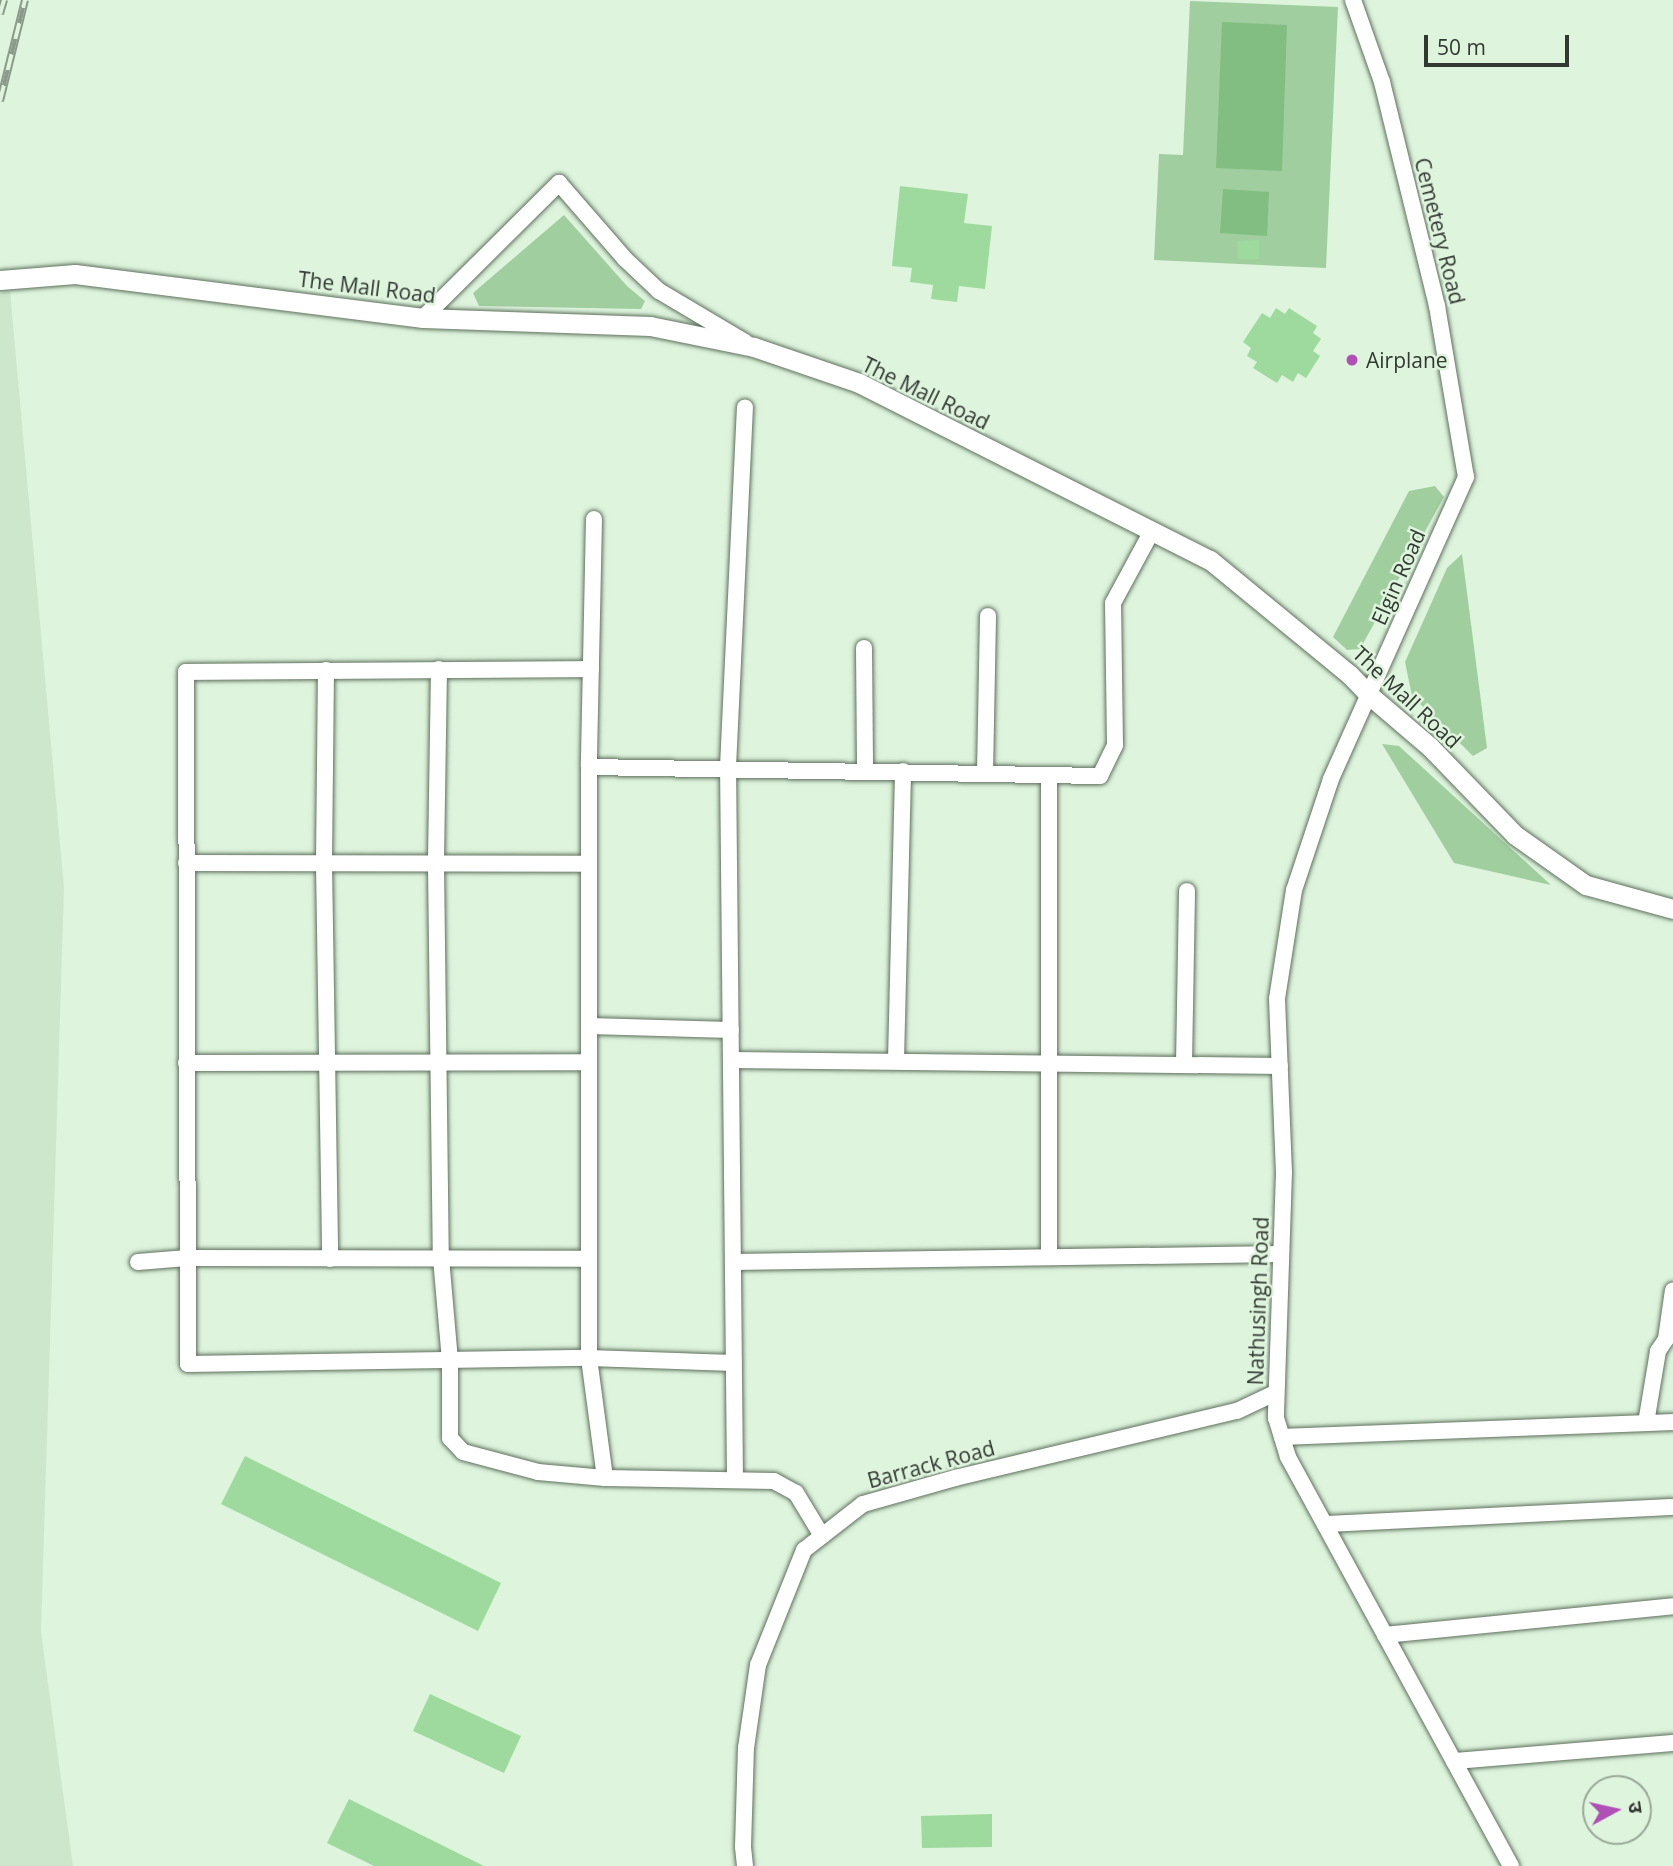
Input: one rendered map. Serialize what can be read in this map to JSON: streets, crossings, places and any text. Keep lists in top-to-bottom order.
{
  "streets": {
    "street": [
      "Cemetery Road",
      "The Mall Road",
      "Elgin Road",
      "Nathusingh Road",
      "Barrack Road"
    ]
  },
  "crossings": [
    ["Cemetery Road", "Elgin Road"],
    ["The Mall Road", "Elgin Road"],
    ["The Mall Road", "Nathusingh Road"],
    ["Elgin Road", "Nathusingh Road"],
    ["Nathusingh Road", "Barrack Road"]
  ],
  "places": ["Airplane"],
  "scale_bar": "50 m",
  "north": "right"
}
